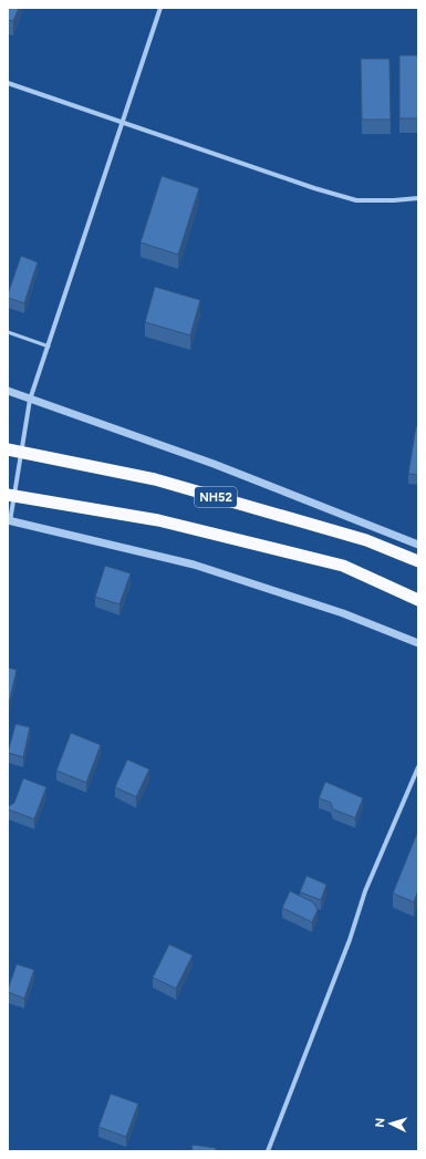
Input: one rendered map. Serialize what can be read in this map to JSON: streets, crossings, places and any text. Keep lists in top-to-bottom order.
{
  "streets": {
    "highway": ["NH52"]
  },
  "north": "left"
}
